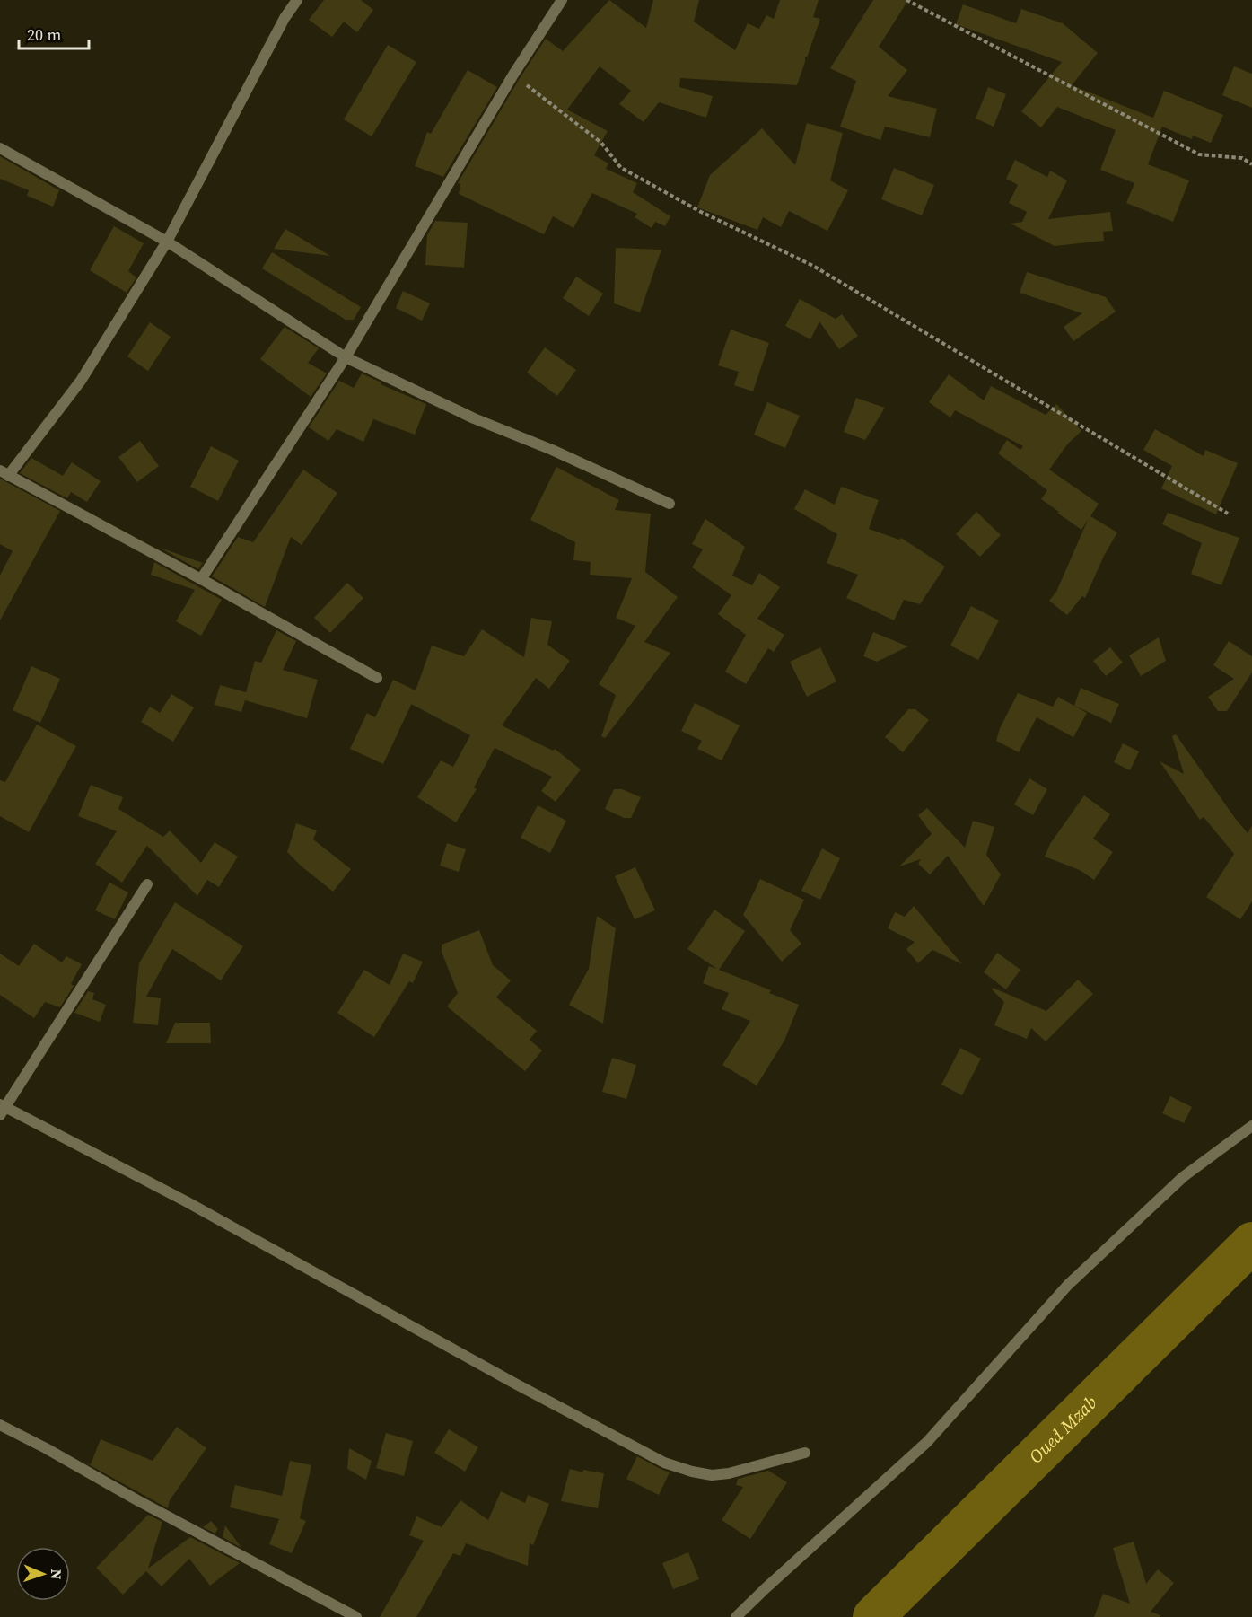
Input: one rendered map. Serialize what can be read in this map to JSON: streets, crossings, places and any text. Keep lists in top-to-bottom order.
{
  "water": ["Oued Mzab"],
  "scale_bar": "20 m",
  "north": "right"
}
